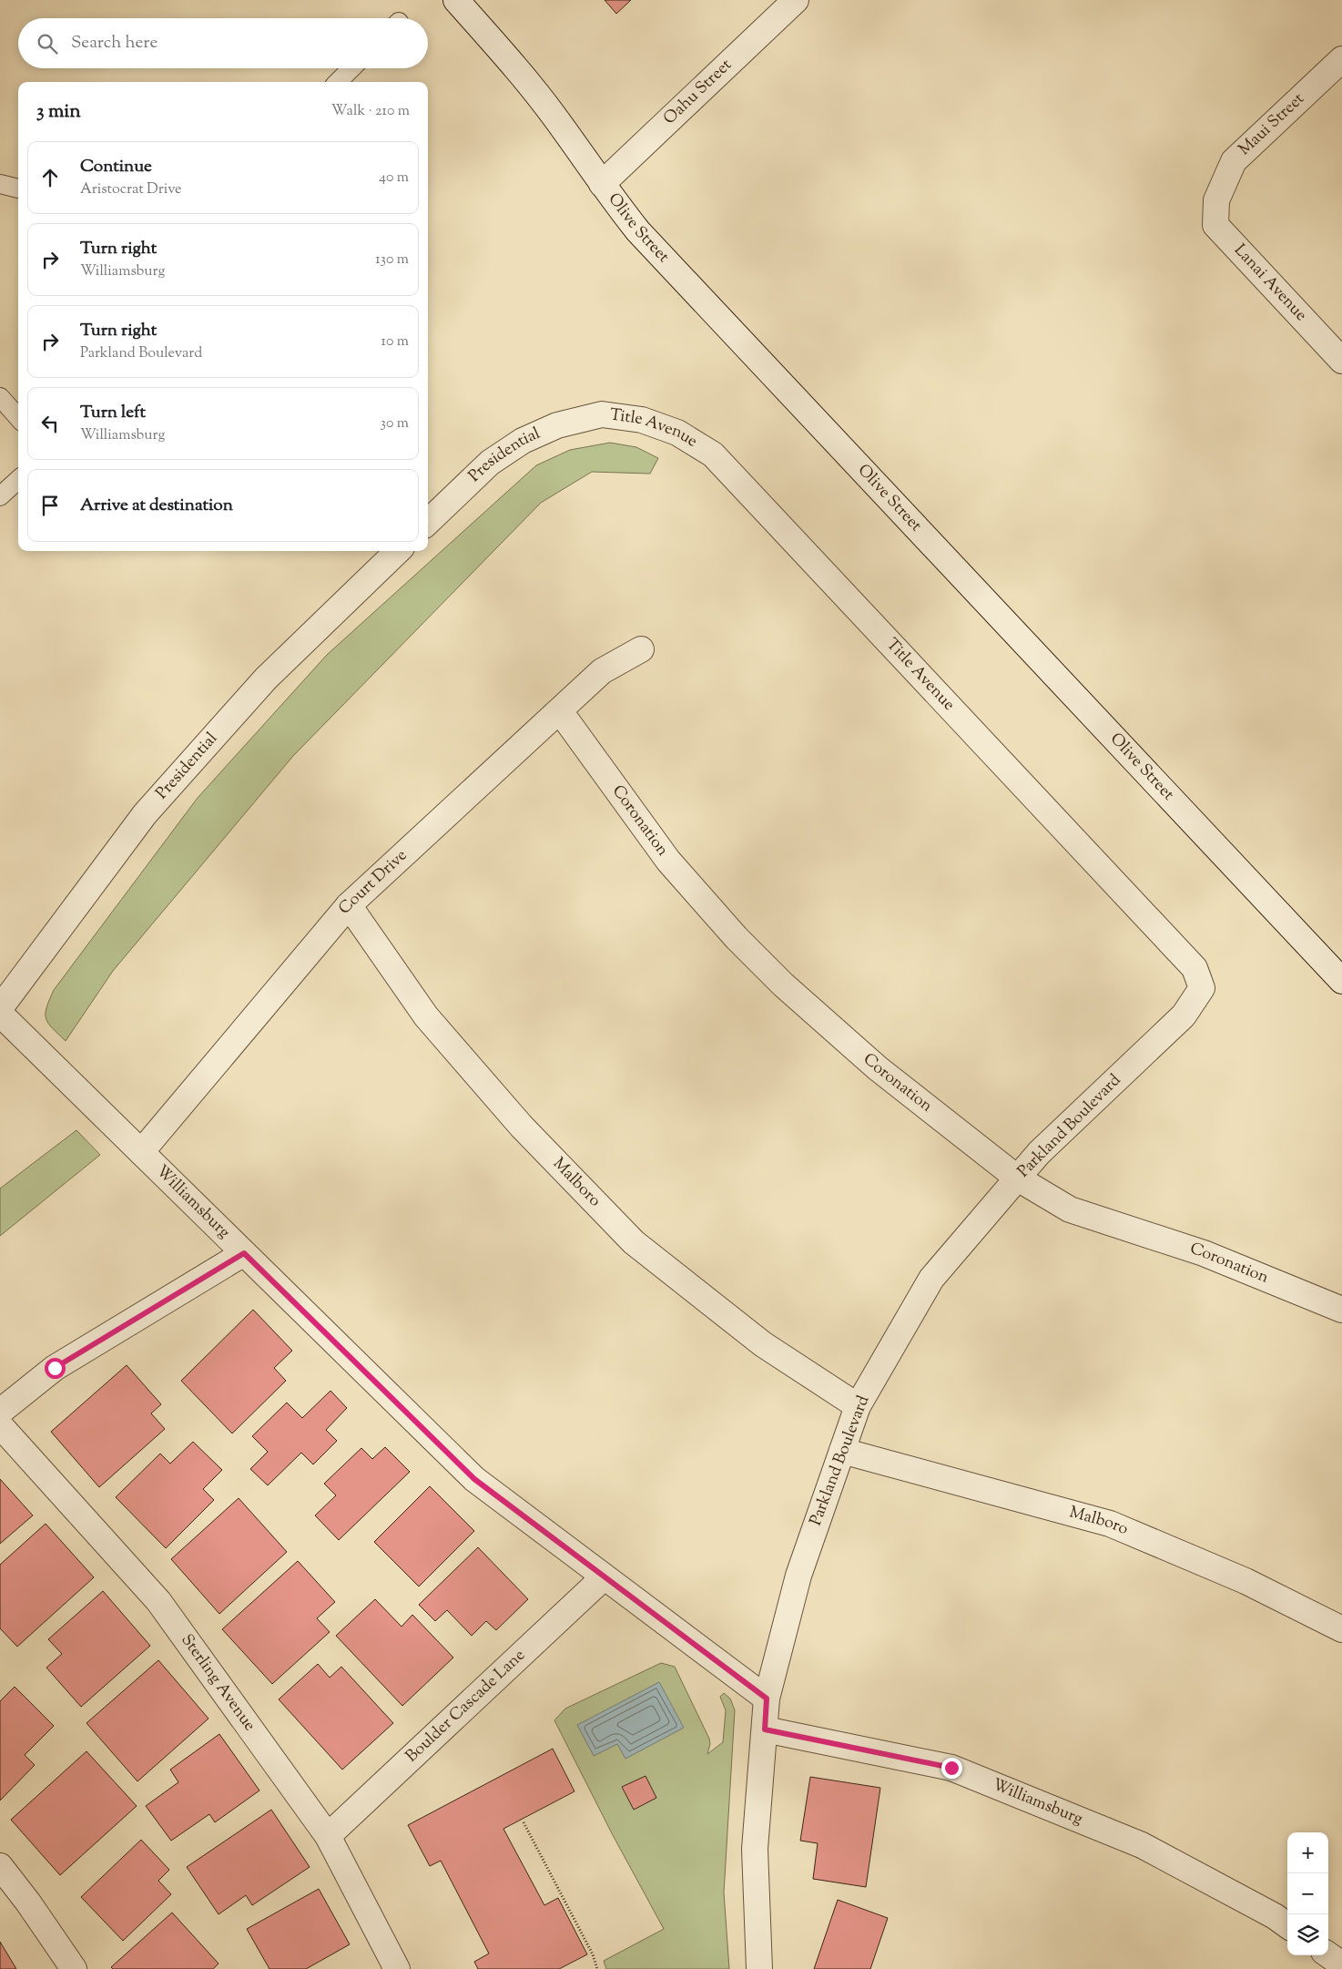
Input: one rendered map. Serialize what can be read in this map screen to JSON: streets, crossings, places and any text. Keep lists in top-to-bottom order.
{
  "streets": {
    "street": [
      "Oahu Street",
      "Maui Street",
      "Olive Street",
      "Lanai Avenue",
      "Title Avenue",
      "Presidential",
      "Coronation",
      "Court Drive",
      "Parkland Boulevard",
      "Malboro",
      "Williamsburg",
      "Sterling Avenue",
      "Boulder Cascade Lane"
    ]
  },
  "crossings": [
    ["Oahu Street", "Olive Street"],
    ["Maui Street", "Lanai Avenue"],
    ["Title Avenue", "Presidential"],
    ["Title Avenue", "Parkland Boulevard"],
    ["Coronation", "Court Drive"],
    ["Coronation", "Parkland Boulevard"],
    ["Court Drive", "Malboro"],
    ["Court Drive", "Williamsburg"],
    ["Parkland Boulevard", "Malboro"],
    ["Parkland Boulevard", "Williamsburg"],
    ["Williamsburg", "Boulder Cascade Lane"],
    ["Sterling Avenue", "Boulder Cascade Lane"]
  ],
  "page": {
    "search": "Search here",
    "heading": ["3 min", "Walk · 210 m"],
    "list": [
      ["Continue", "Aristocrat Drive", "40 m"],
      ["Turn right", "Williamsburg", "130 m"],
      ["Turn right", "Parkland Boulevard", "10 m"],
      ["Turn left", "Williamsburg", "30 m"],
      "Arrive at destination"
    ],
    "map_buttons": ["+", "−"]
  }
}
